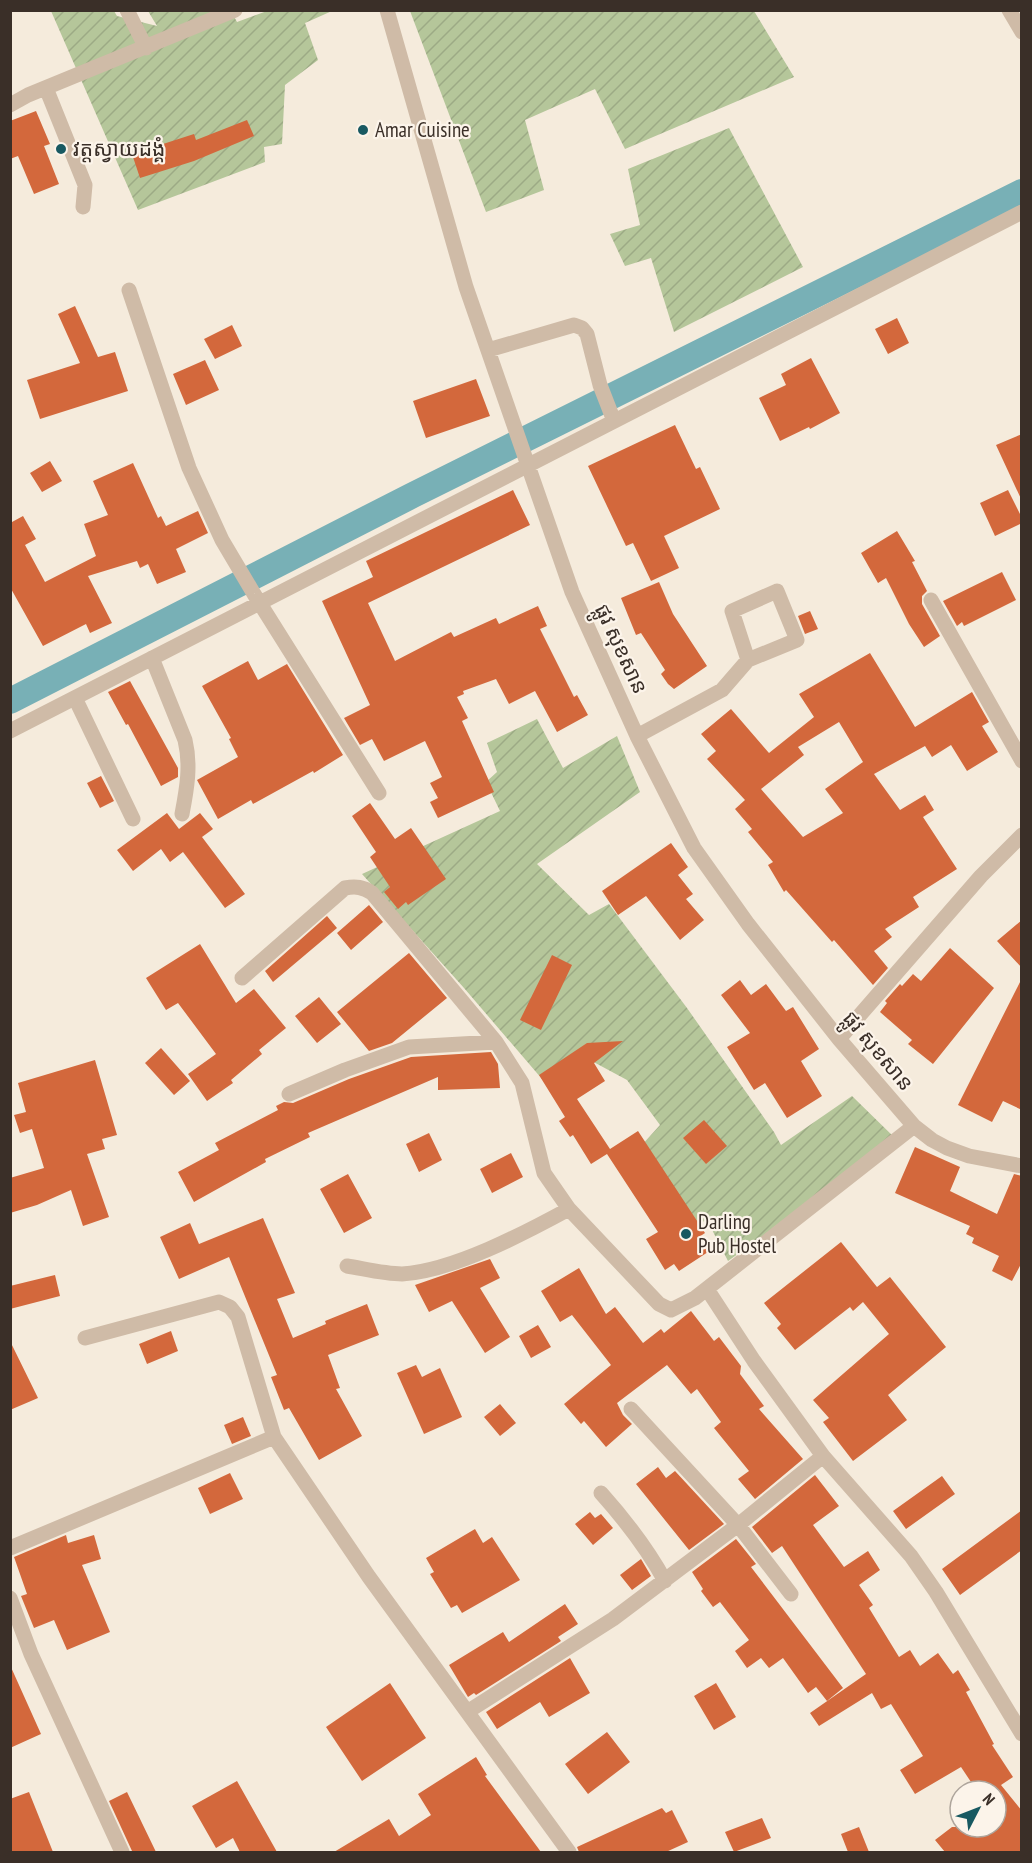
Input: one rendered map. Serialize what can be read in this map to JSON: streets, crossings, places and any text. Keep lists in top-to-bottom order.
{
  "streets": {
    "street": ["ផ្លូវ សុខសាន"]
  },
  "places": ["Amar Cuisine", "វត្តស្វាយដង្គំ", "Darling Pub Hostel"],
  "north": "top right"
}
